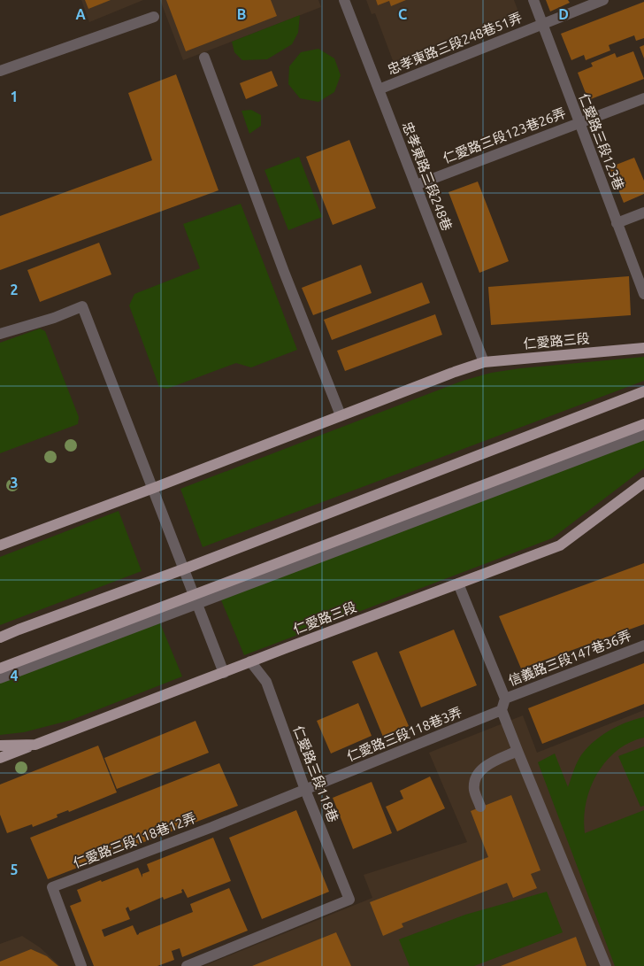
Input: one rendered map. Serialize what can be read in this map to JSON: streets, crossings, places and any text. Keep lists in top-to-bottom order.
{
  "streets": {
    "main road": ["仁愛路三段"],
    "street": [
      "忠孝東路三段248巷51弄",
      "仁愛路三段123巷26弄",
      "仁愛路三段123巷",
      "忠孝東路三段248巷",
      "信義路三段147巷36弄",
      "仁愛路三段118巷3弄",
      "仁愛路三段118巷",
      "仁愛路三段118巷12弄"
    ]
  },
  "crossings": [
    ["忠孝東路三段248巷51弄", "仁愛路三段123巷"],
    ["忠孝東路三段248巷51弄", "忠孝東路三段248巷"],
    ["仁愛路三段123巷26弄", "仁愛路三段123巷"],
    ["仁愛路三段123巷26弄", "忠孝東路三段248巷"],
    ["忠孝東路三段248巷", "仁愛路三段"],
    ["仁愛路三段", "仁愛路三段118巷"],
    ["仁愛路三段118巷3弄", "仁愛路三段118巷"],
    ["仁愛路三段118巷3弄", "仁愛路三段118巷12弄"],
    ["仁愛路三段118巷", "仁愛路三段118巷12弄"]
  ],
  "grid": {
    "columns": [
      "A",
      "B",
      "C",
      "D"
    ],
    "rows": [
      "1",
      "2",
      "3",
      "4",
      "5"
    ]
  }
}
